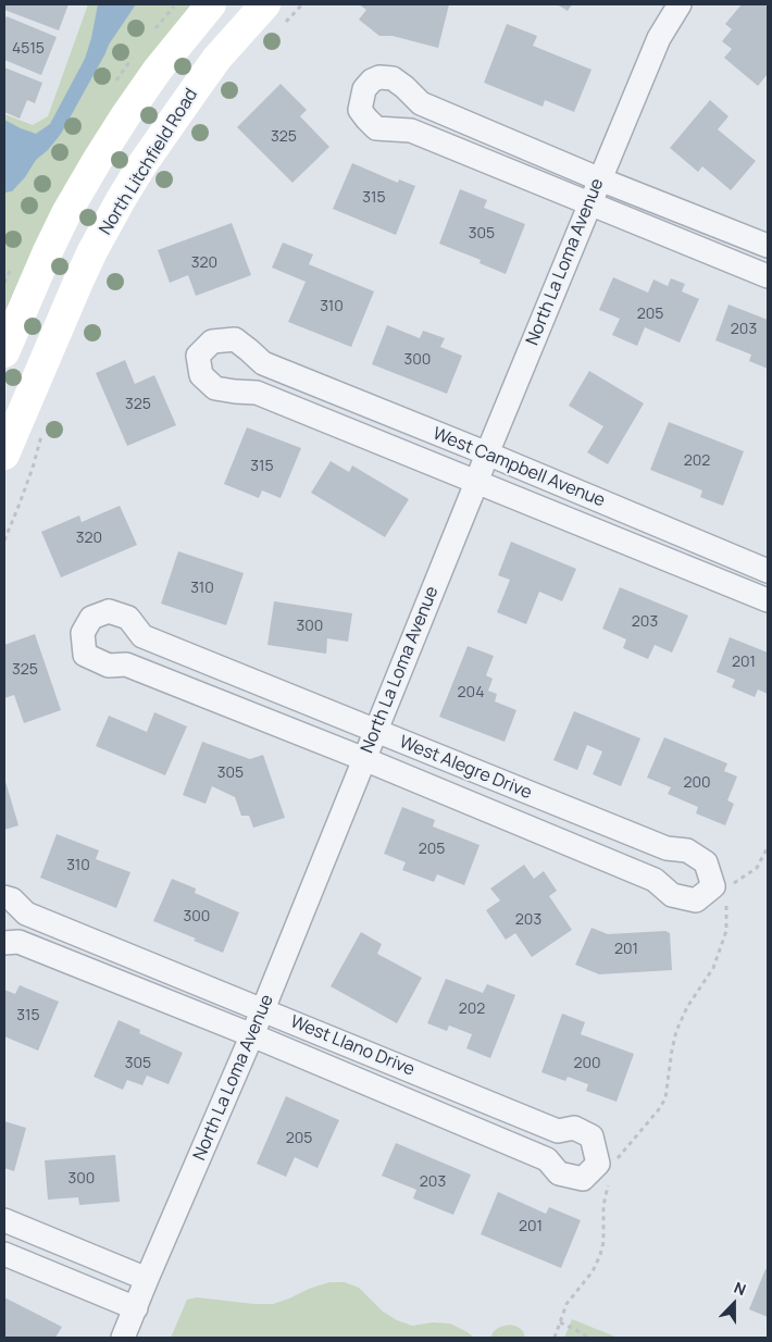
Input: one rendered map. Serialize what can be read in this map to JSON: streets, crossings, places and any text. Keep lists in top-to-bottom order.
{
  "streets": {
    "main road": ["North Litchfield Road"],
    "street": [
      "North La Loma Avenue",
      "West Campbell Avenue",
      "West Alegre Drive",
      "West Llano Drive"
    ]
  },
  "crossings": [
    ["North La Loma Avenue", "West Campbell Avenue"],
    ["North La Loma Avenue", "West Alegre Drive"],
    ["North La Loma Avenue", "West Llano Drive"]
  ],
  "house_numbers": [
    "4515",
    "325",
    "315",
    "305",
    "320",
    "310",
    "205",
    "203",
    "300",
    "325",
    "202",
    "315",
    "320",
    "310",
    "203",
    "300",
    "201",
    "325",
    "204",
    "305",
    "200",
    "205",
    "310",
    "300",
    "203",
    "201",
    "202",
    "315",
    "305",
    "200",
    "205",
    "300",
    "203",
    "201"
  ],
  "north": "top"
}
